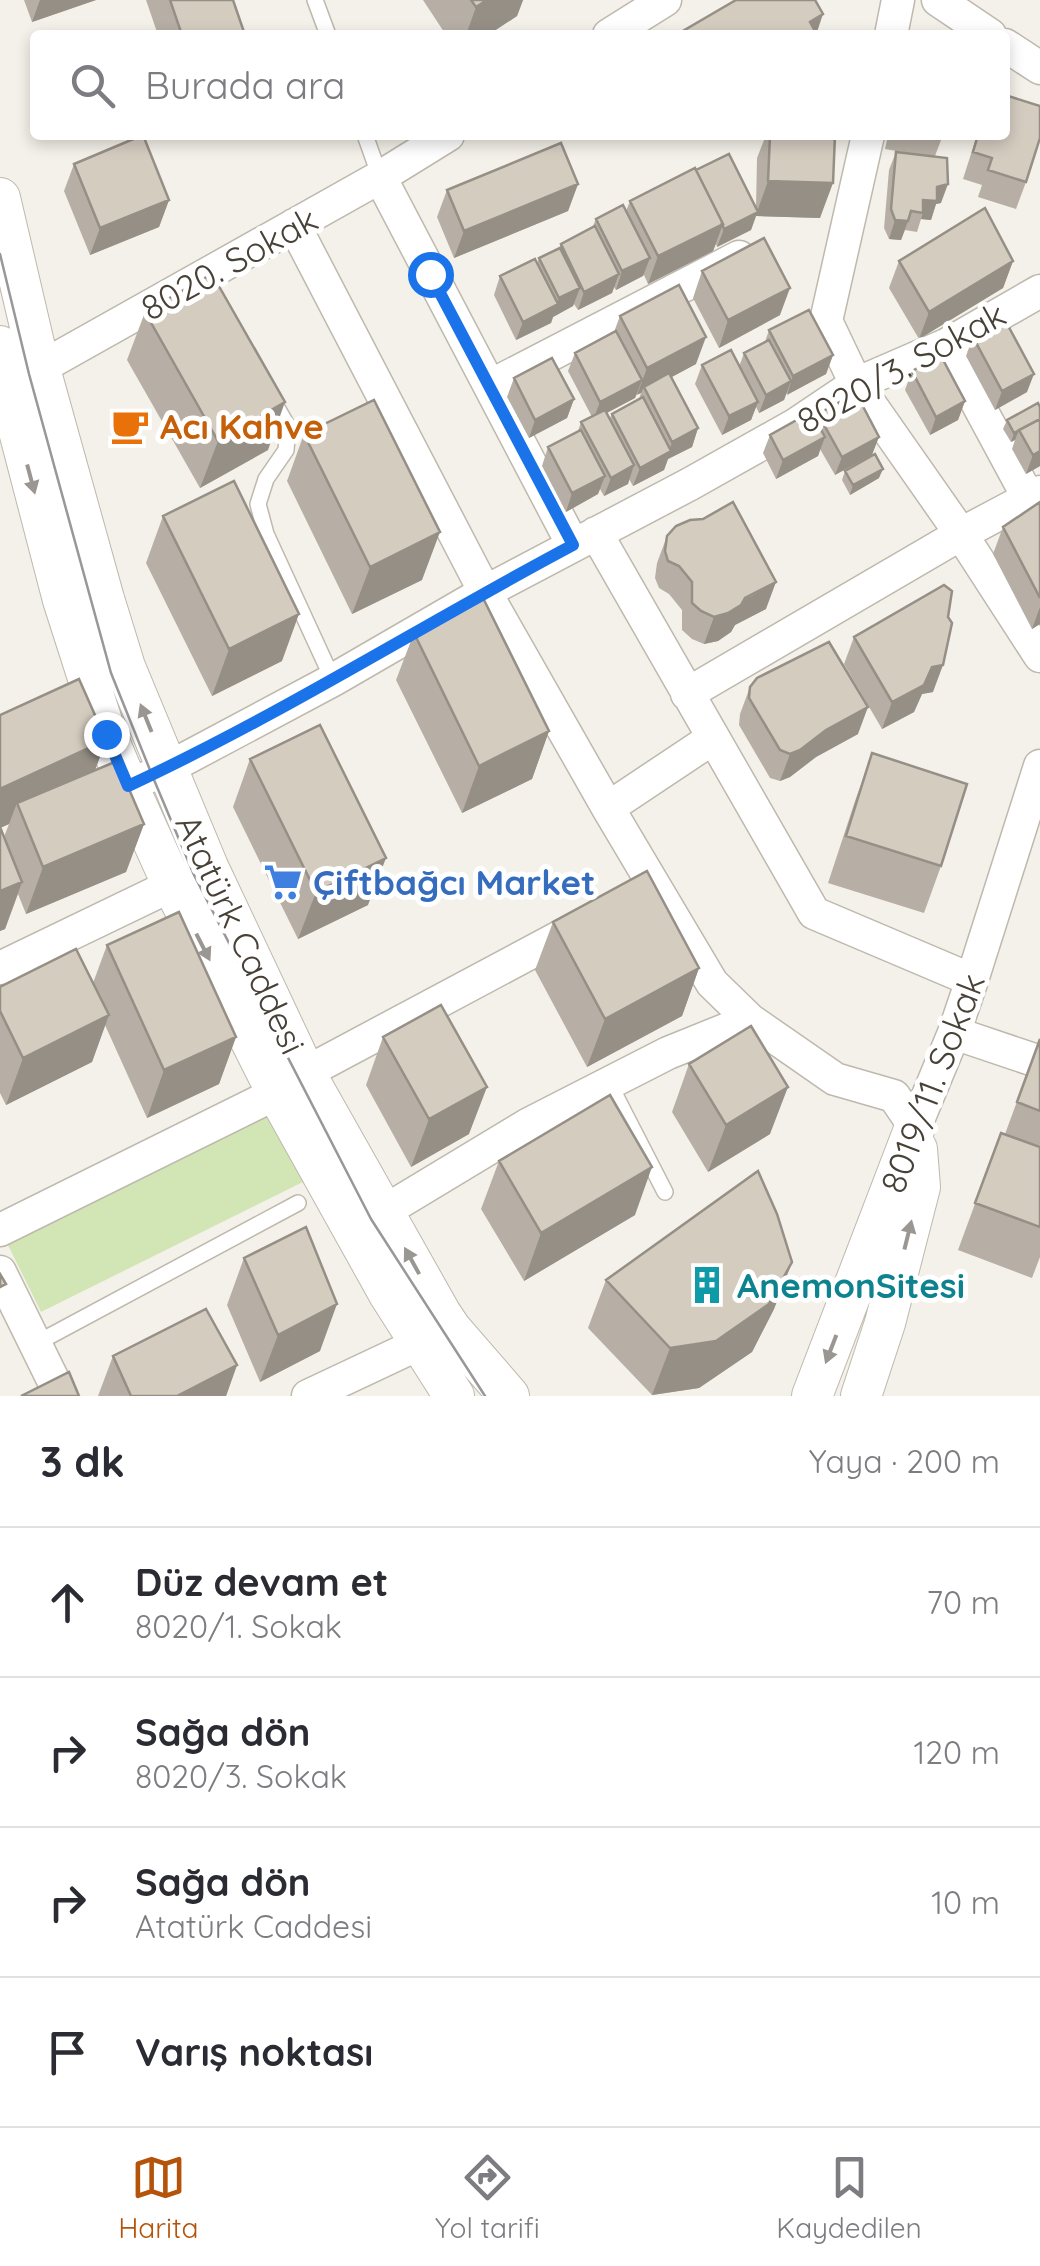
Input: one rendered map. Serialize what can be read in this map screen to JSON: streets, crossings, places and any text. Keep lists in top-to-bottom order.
{
  "streets": {
    "street": [
      "8020. Sokak",
      "8020/3. Sokak",
      "Atatürk Caddesi",
      "8019/11. Sokak"
    ]
  },
  "crossings": [
    ["8020. Sokak", "Atatürk Caddesi"],
    ["8020/3. Sokak", "Atatürk Caddesi"]
  ],
  "places": {
    "cafe": ["Acı Kahve"],
    "supermarket": ["Çiftbağcı Market"],
    "building": ["AnemonSitesi"]
  },
  "page": {
    "search": "Burada ara",
    "heading": ["3 dk", "Yaya · 200 m"],
    "list": [
      ["Düz devam et", "8020/1. Sokak", "70 m"],
      ["Sağa dön", "8020/3. Sokak", "120 m"],
      ["Sağa dön", "Atatürk Caddesi", "10 m"],
      "Varış noktası"
    ],
    "nav": ["Harita", "Yol tarifi", "Kaydedilen"]
  }
}
